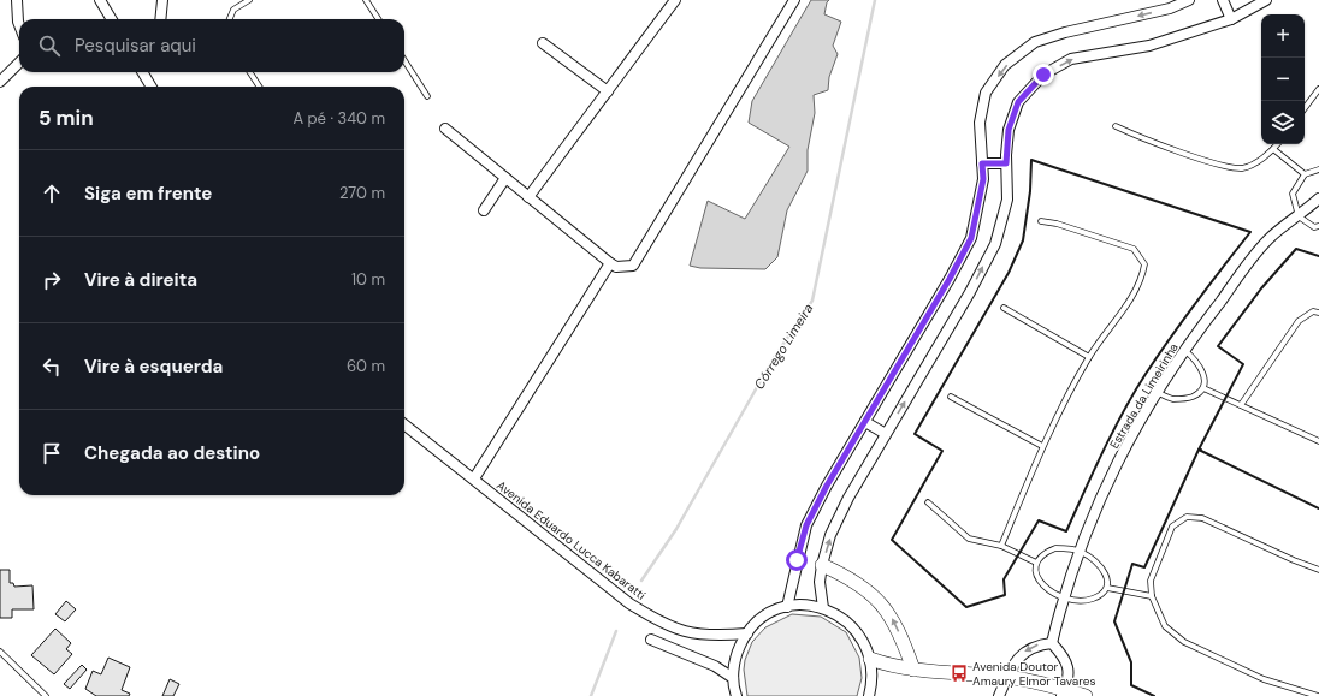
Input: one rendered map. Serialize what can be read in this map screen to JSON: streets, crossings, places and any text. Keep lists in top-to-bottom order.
{
  "streets": {
    "street": ["Estrada da Limeirinha", "Avenida Eduardo Lucca Kabaratti"]
  },
  "water": ["Córrego Limeira"],
  "places": {
    "bus stop": ["Avenida Doutor Amaury Elmor Tavares"]
  },
  "page": {
    "map_buttons": ["+", "−"],
    "search": "Pesquisar aqui",
    "heading": ["5 min", "A pé · 340 m"],
    "list": [
      ["Siga em frente", "270 m"],
      ["Vire à direita", "10 m"],
      ["Vire à esquerda", "60 m"],
      "Chegada ao destino"
    ]
  }
}
